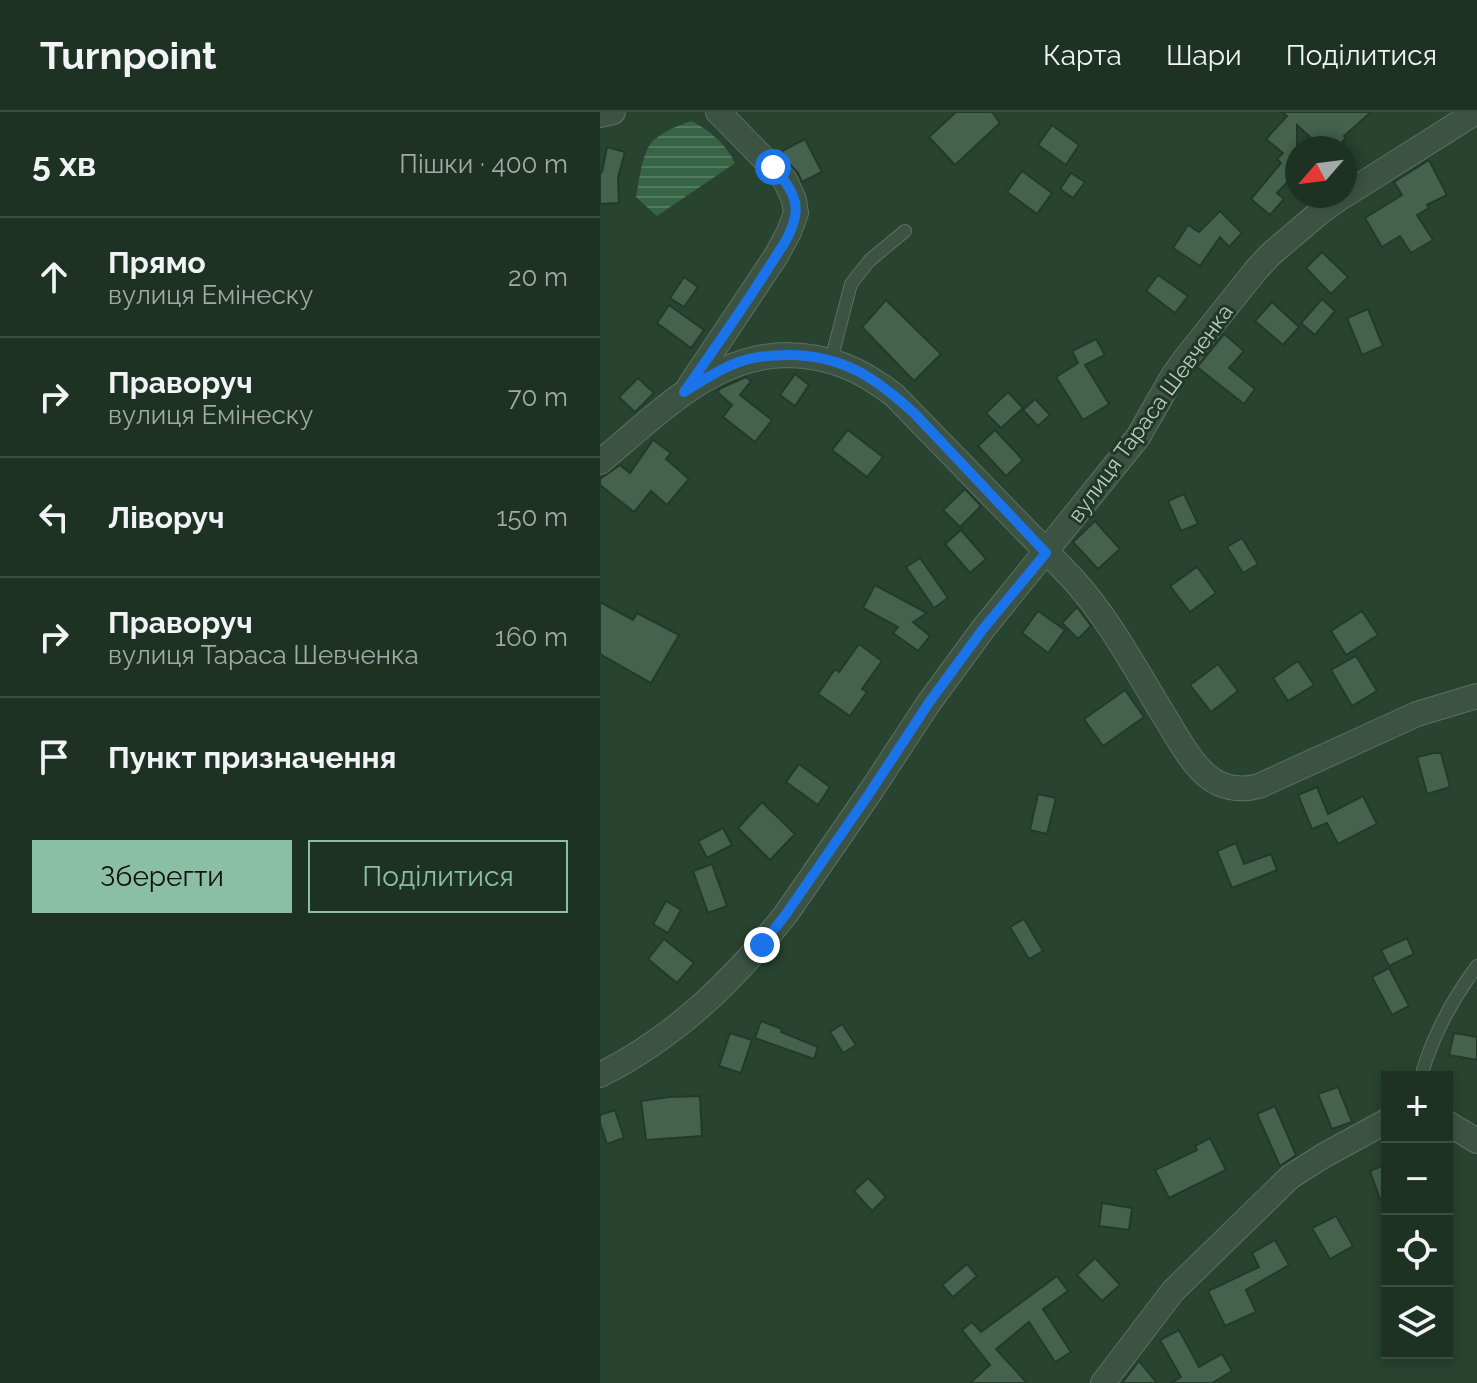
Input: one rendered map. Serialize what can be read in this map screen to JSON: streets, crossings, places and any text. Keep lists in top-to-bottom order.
{
  "streets": {
    "street": ["вулиця Тараса Шевченка"]
  },
  "north": "bottom left",
  "page": {
    "header": "Turnpoint",
    "nav": ["Карта", "Шари", "Поділитися"],
    "heading": ["5 хв", "Пішки · 400 m"],
    "list": [
      ["Прямо", "вулиця Емінеску", "20 m"],
      ["Праворуч", "вулиця Емінеску", "70 m"],
      ["Ліворуч", "150 m"],
      ["Праворуч", "вулиця Тараса Шевченка", "160 m"],
      "Пункт призначення"
    ],
    "buttons": ["Зберегти", "Поділитися"],
    "map_buttons": ["+", "−"]
  }
}
